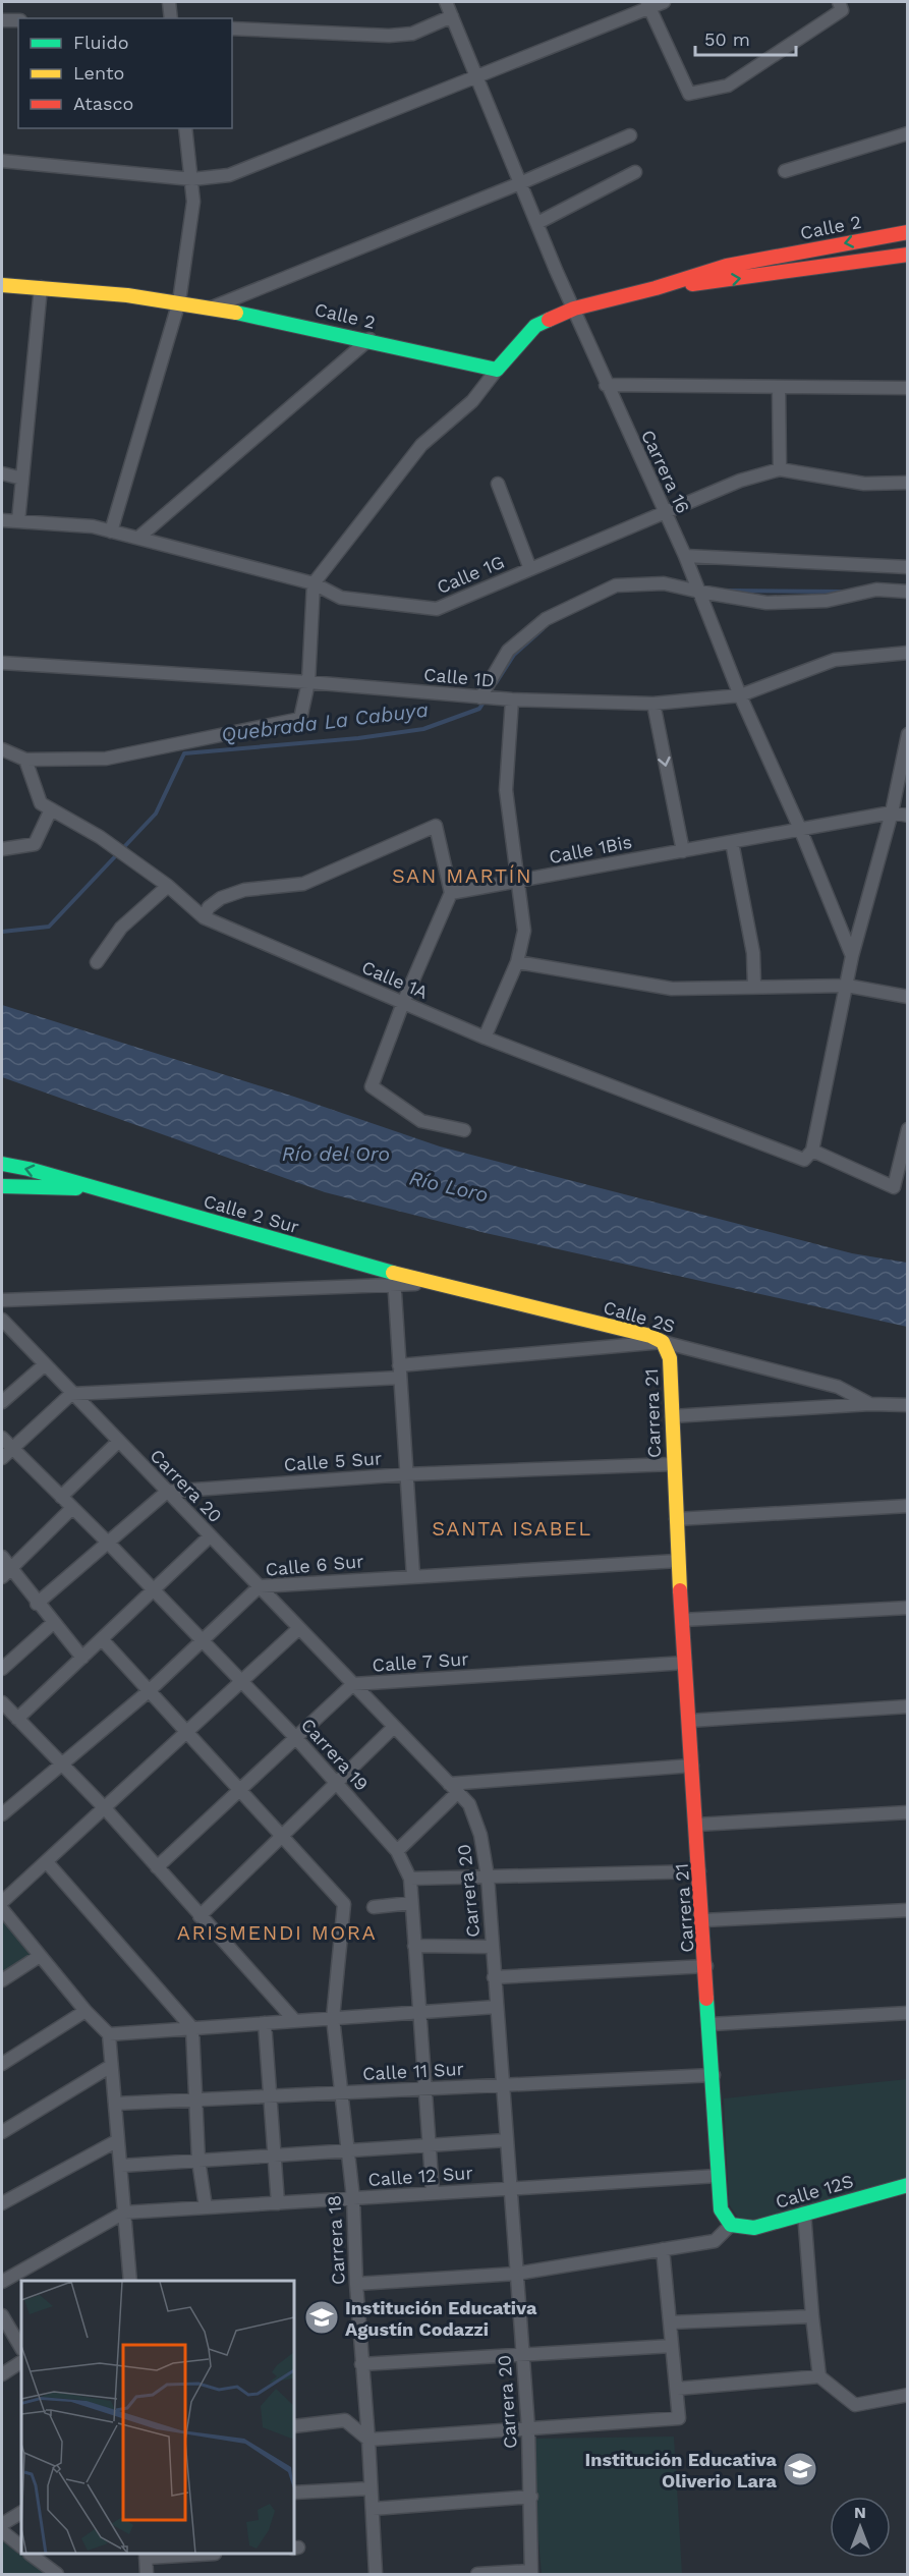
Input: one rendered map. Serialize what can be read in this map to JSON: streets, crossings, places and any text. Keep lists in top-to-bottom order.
{
  "streets": {
    "street": [
      "Calle 2",
      "Carrera 16",
      "Calle 1G",
      "Calle 1D",
      "Calle 1Bis",
      "Calle 1A",
      "Calle 2 Sur",
      "Calle 2S",
      "Carrera 21",
      "Calle 5 Sur",
      "Carrera 20",
      "Calle 6 Sur",
      "Calle 7 Sur",
      "Carrera 19",
      "Calle 11 Sur",
      "Calle 12 Sur",
      "Calle 12S",
      "Carrera 18"
    ]
  },
  "crossings": [
    ["Calle 2", "Carrera 16"],
    ["Carrera 16", "Calle 1G"],
    ["Carrera 16", "Calle 1D"],
    ["Carrera 16", "Calle 1Bis"],
    ["Calle 2 Sur", "Calle 2S"],
    ["Calle 2S", "Carrera 21"],
    ["Carrera 21", "Calle 5 Sur"],
    ["Carrera 21", "Calle 6 Sur"],
    ["Carrera 21", "Calle 7 Sur"],
    ["Carrera 21", "Calle 11 Sur"],
    ["Carrera 21", "Calle 12 Sur"],
    ["Carrera 21", "Calle 12S"],
    ["Calle 5 Sur", "Carrera 20"],
    ["Carrera 20", "Calle 6 Sur"],
    ["Carrera 20", "Calle 7 Sur"],
    ["Carrera 20", "Calle 11 Sur"],
    ["Carrera 20", "Calle 12 Sur"],
    ["Calle 6 Sur", "Carrera 19"],
    ["Calle 7 Sur", "Carrera 19"],
    ["Carrera 19", "Calle 11 Sur"],
    ["Carrera 19", "Calle 12 Sur"],
    ["Calle 11 Sur", "Carrera 18"],
    ["Calle 12 Sur", "Carrera 18"]
  ],
  "districts": ["SAN MARTÍN", "SANTA ISABEL", "ARISMENDI MORA"],
  "water": ["Quebrada La Cabuya", "Río del Oro", "Río Loro"],
  "places": {
    "school or university": ["Institución Educativa Agustín Codazzi", "Institución Educativa Oliverio Lara"]
  },
  "legend": ["Fluido", "Lento", "Atasco"],
  "scale_bar": "50 m",
  "north": "top"
}
